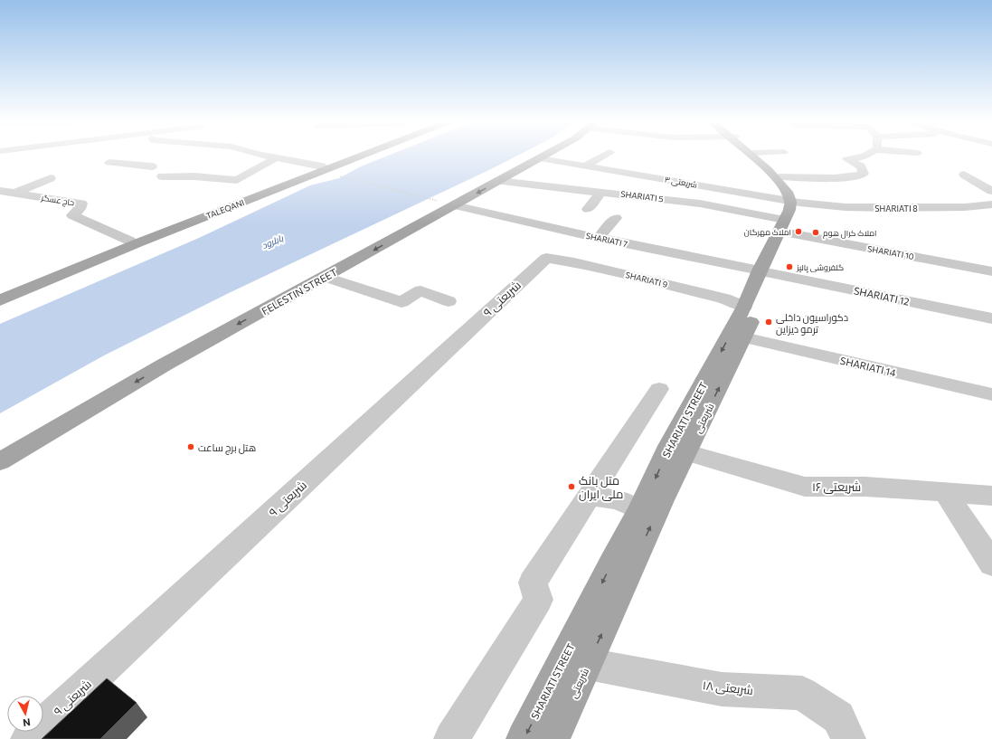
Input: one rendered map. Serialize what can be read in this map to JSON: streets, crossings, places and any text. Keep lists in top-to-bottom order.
{
  "streets": {
    "main road": [
      "TALEQANI",
      "FELESTIN STREET",
      "شریعتی",
      "SHARIATI STREET"
    ],
    "street": [
      "شریعتی ۳",
      "SHARIATI 5",
      "حاج عسگر",
      "SHARIATI 8",
      "SHARIATI 7",
      "SHARIATI 10",
      "SHARIATI 9",
      "SHARIATI 12",
      "SHARIATI 14",
      "شریعتی ۱۶",
      "شریعتی ۱۸"
    ]
  },
  "crossings": [
    ["شریعتی ۳", "SHARIATI 5"],
    ["شریعتی ۳", "SHARIATI 8"],
    ["شریعتی ۳", "SHARIATI 10"],
    ["شریعتی ۳", "FELESTIN STREET"],
    ["شریعتی ۳", "SHARIATI STREET"],
    ["SHARIATI 5", "SHARIATI 8"],
    ["SHARIATI 5", "SHARIATI 10"],
    ["SHARIATI 5", "FELESTIN STREET"],
    ["SHARIATI 5", "SHARIATI STREET"],
    ["حاج عسگر", "TALEQANI"],
    ["SHARIATI 8", "SHARIATI 10"],
    ["SHARIATI 8", "SHARIATI STREET"],
    ["SHARIATI 7", "FELESTIN STREET"],
    ["SHARIATI 7", "SHARIATI 12"],
    ["SHARIATI 7", "شریعتی"],
    ["SHARIATI 7", "SHARIATI STREET"],
    ["SHARIATI 10", "SHARIATI STREET"],
    ["SHARIATI 9", "SHARIATI STREET"],
    ["SHARIATI 12", "شریعتی"],
    ["SHARIATI 12", "SHARIATI STREET"],
    ["SHARIATI 14", "شریعتی"],
    ["شریعتی", "SHARIATI STREET"],
    ["شریعتی", "شریعتی ۱۶"],
    ["شریعتی", "شریعتی ۱۸"]
  ],
  "one_way": ["FELESTIN STREET", "شریعتی", "SHARIATI STREET"],
  "water": ["بابلرود"],
  "places": [
    "املاک مهرگان",
    "املاک کرال هوم",
    "گلفروشی پالیز",
    "دکوراسیون داخلی ترمو دیزاین",
    "هتل برج ساعت",
    "متل بانک ملی ایران"
  ],
  "north": "bottom"
}
